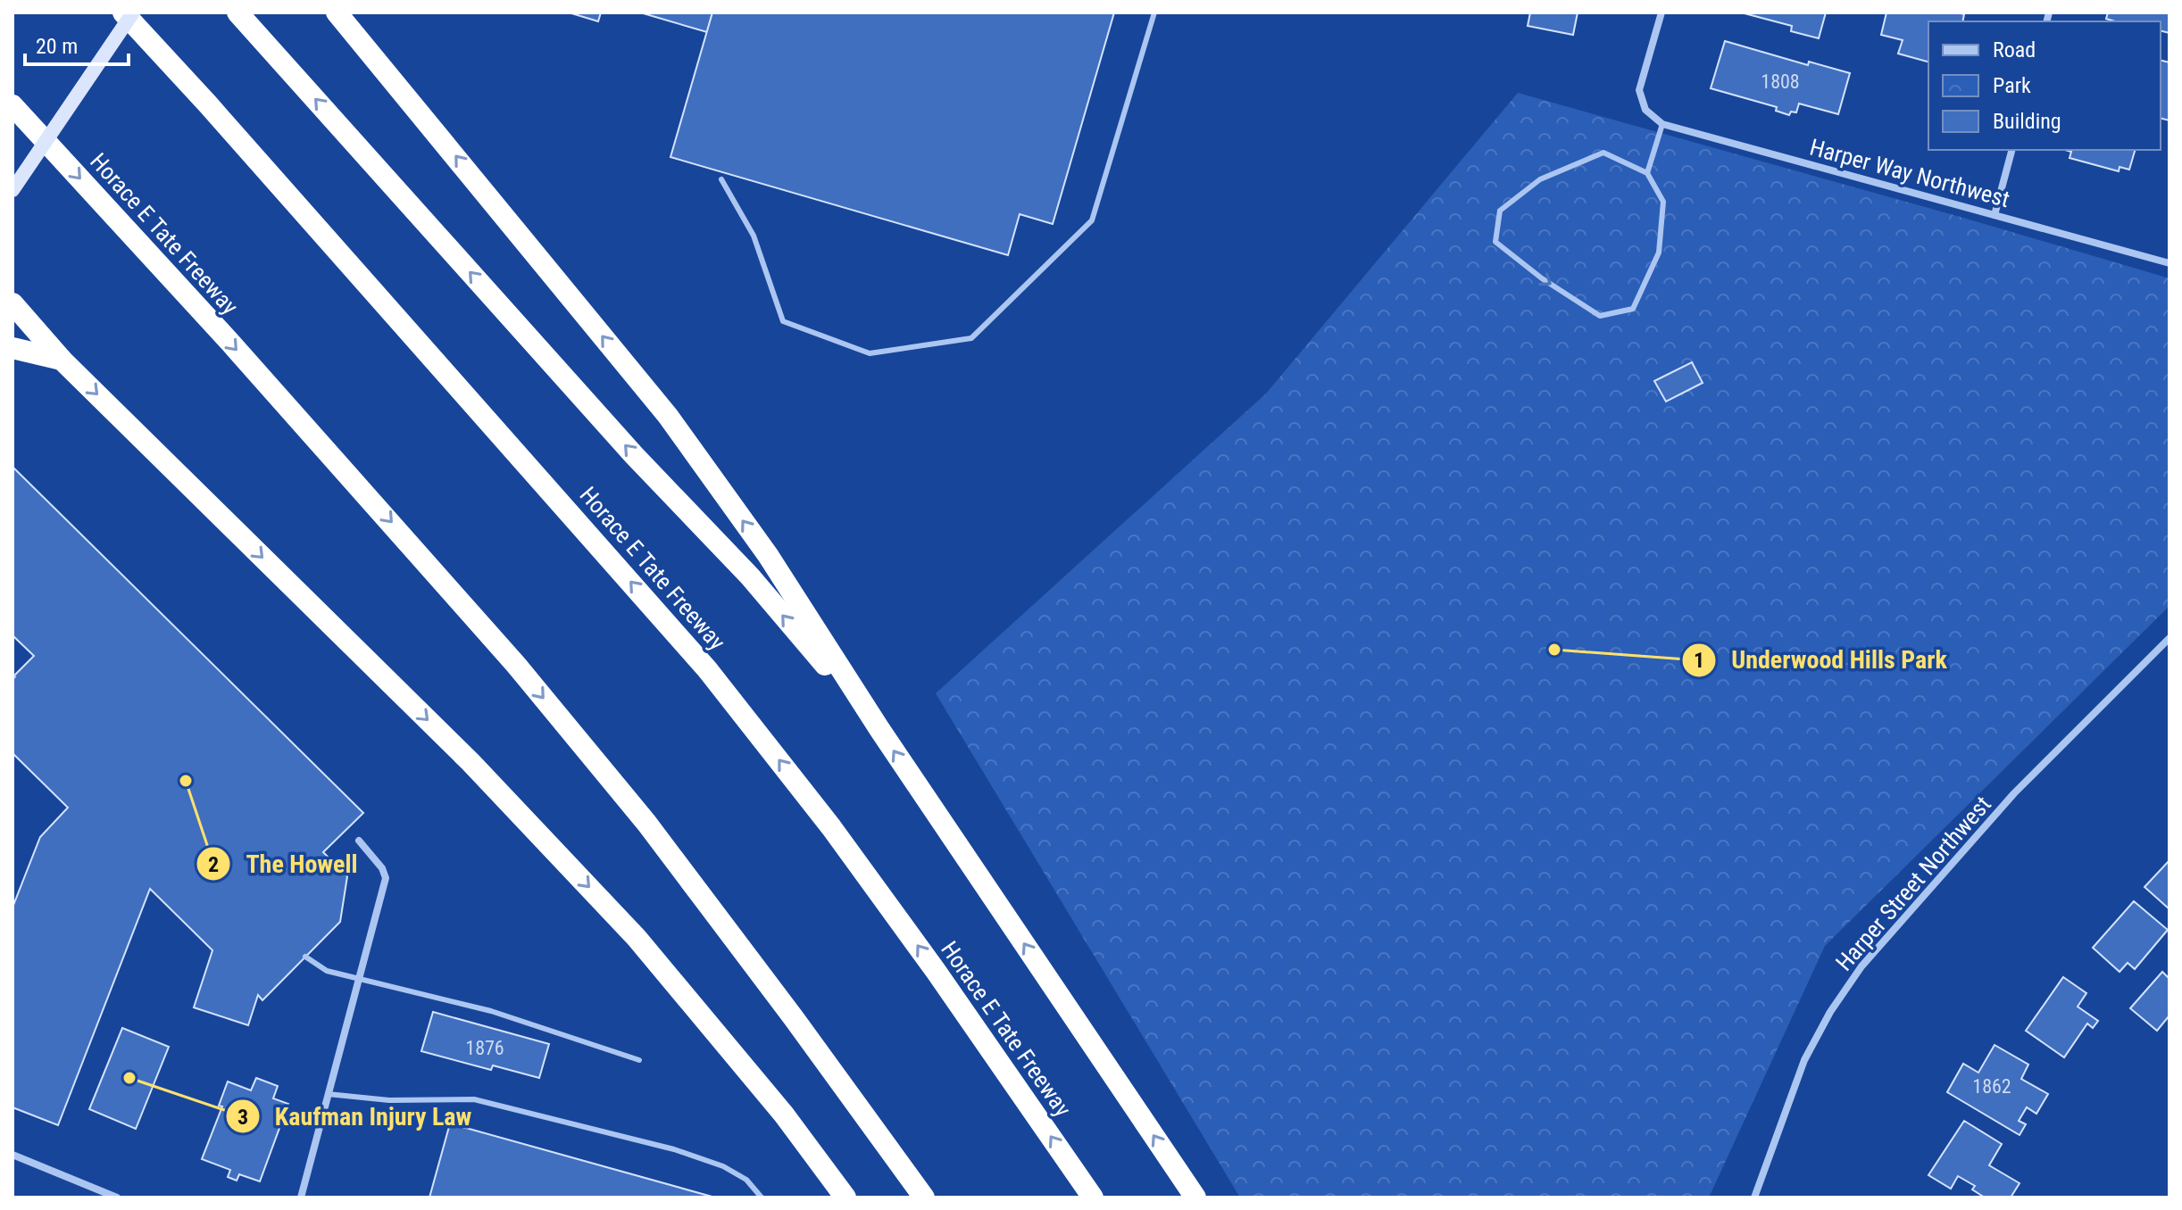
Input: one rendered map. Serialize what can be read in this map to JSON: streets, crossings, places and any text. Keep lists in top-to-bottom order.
{
  "streets": {
    "highway": ["Horace E Tate Freeway"],
    "street": ["Harper Way Northwest", "Harper Street Northwest"]
  },
  "places": ["Underwood Hills Park", "The Howell", "Kaufman Injury Law"],
  "house_numbers": ["1808", "1876", "1862"],
  "legend": ["Road", "Park", "Building"],
  "scale_bar": "20 m"
}
